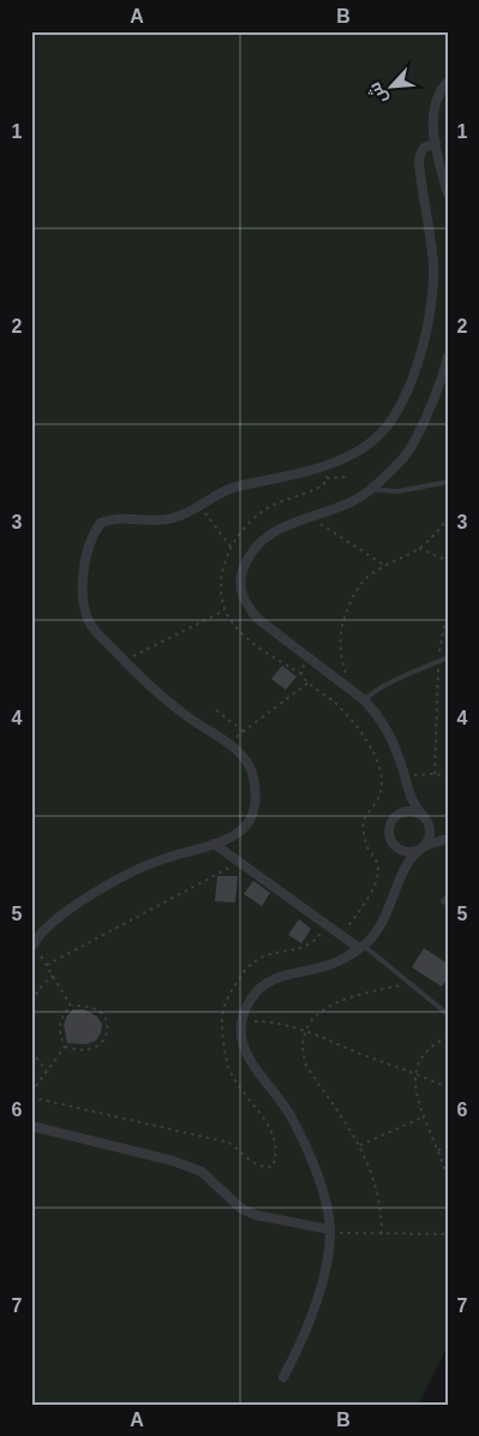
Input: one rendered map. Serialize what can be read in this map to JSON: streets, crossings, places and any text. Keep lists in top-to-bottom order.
{
  "north": "bottom left",
  "grid": {
    "columns": ["A", "B"],
    "rows": [
      "1",
      "2",
      "3",
      "4",
      "5",
      "6",
      "7"
    ]
  }
}
